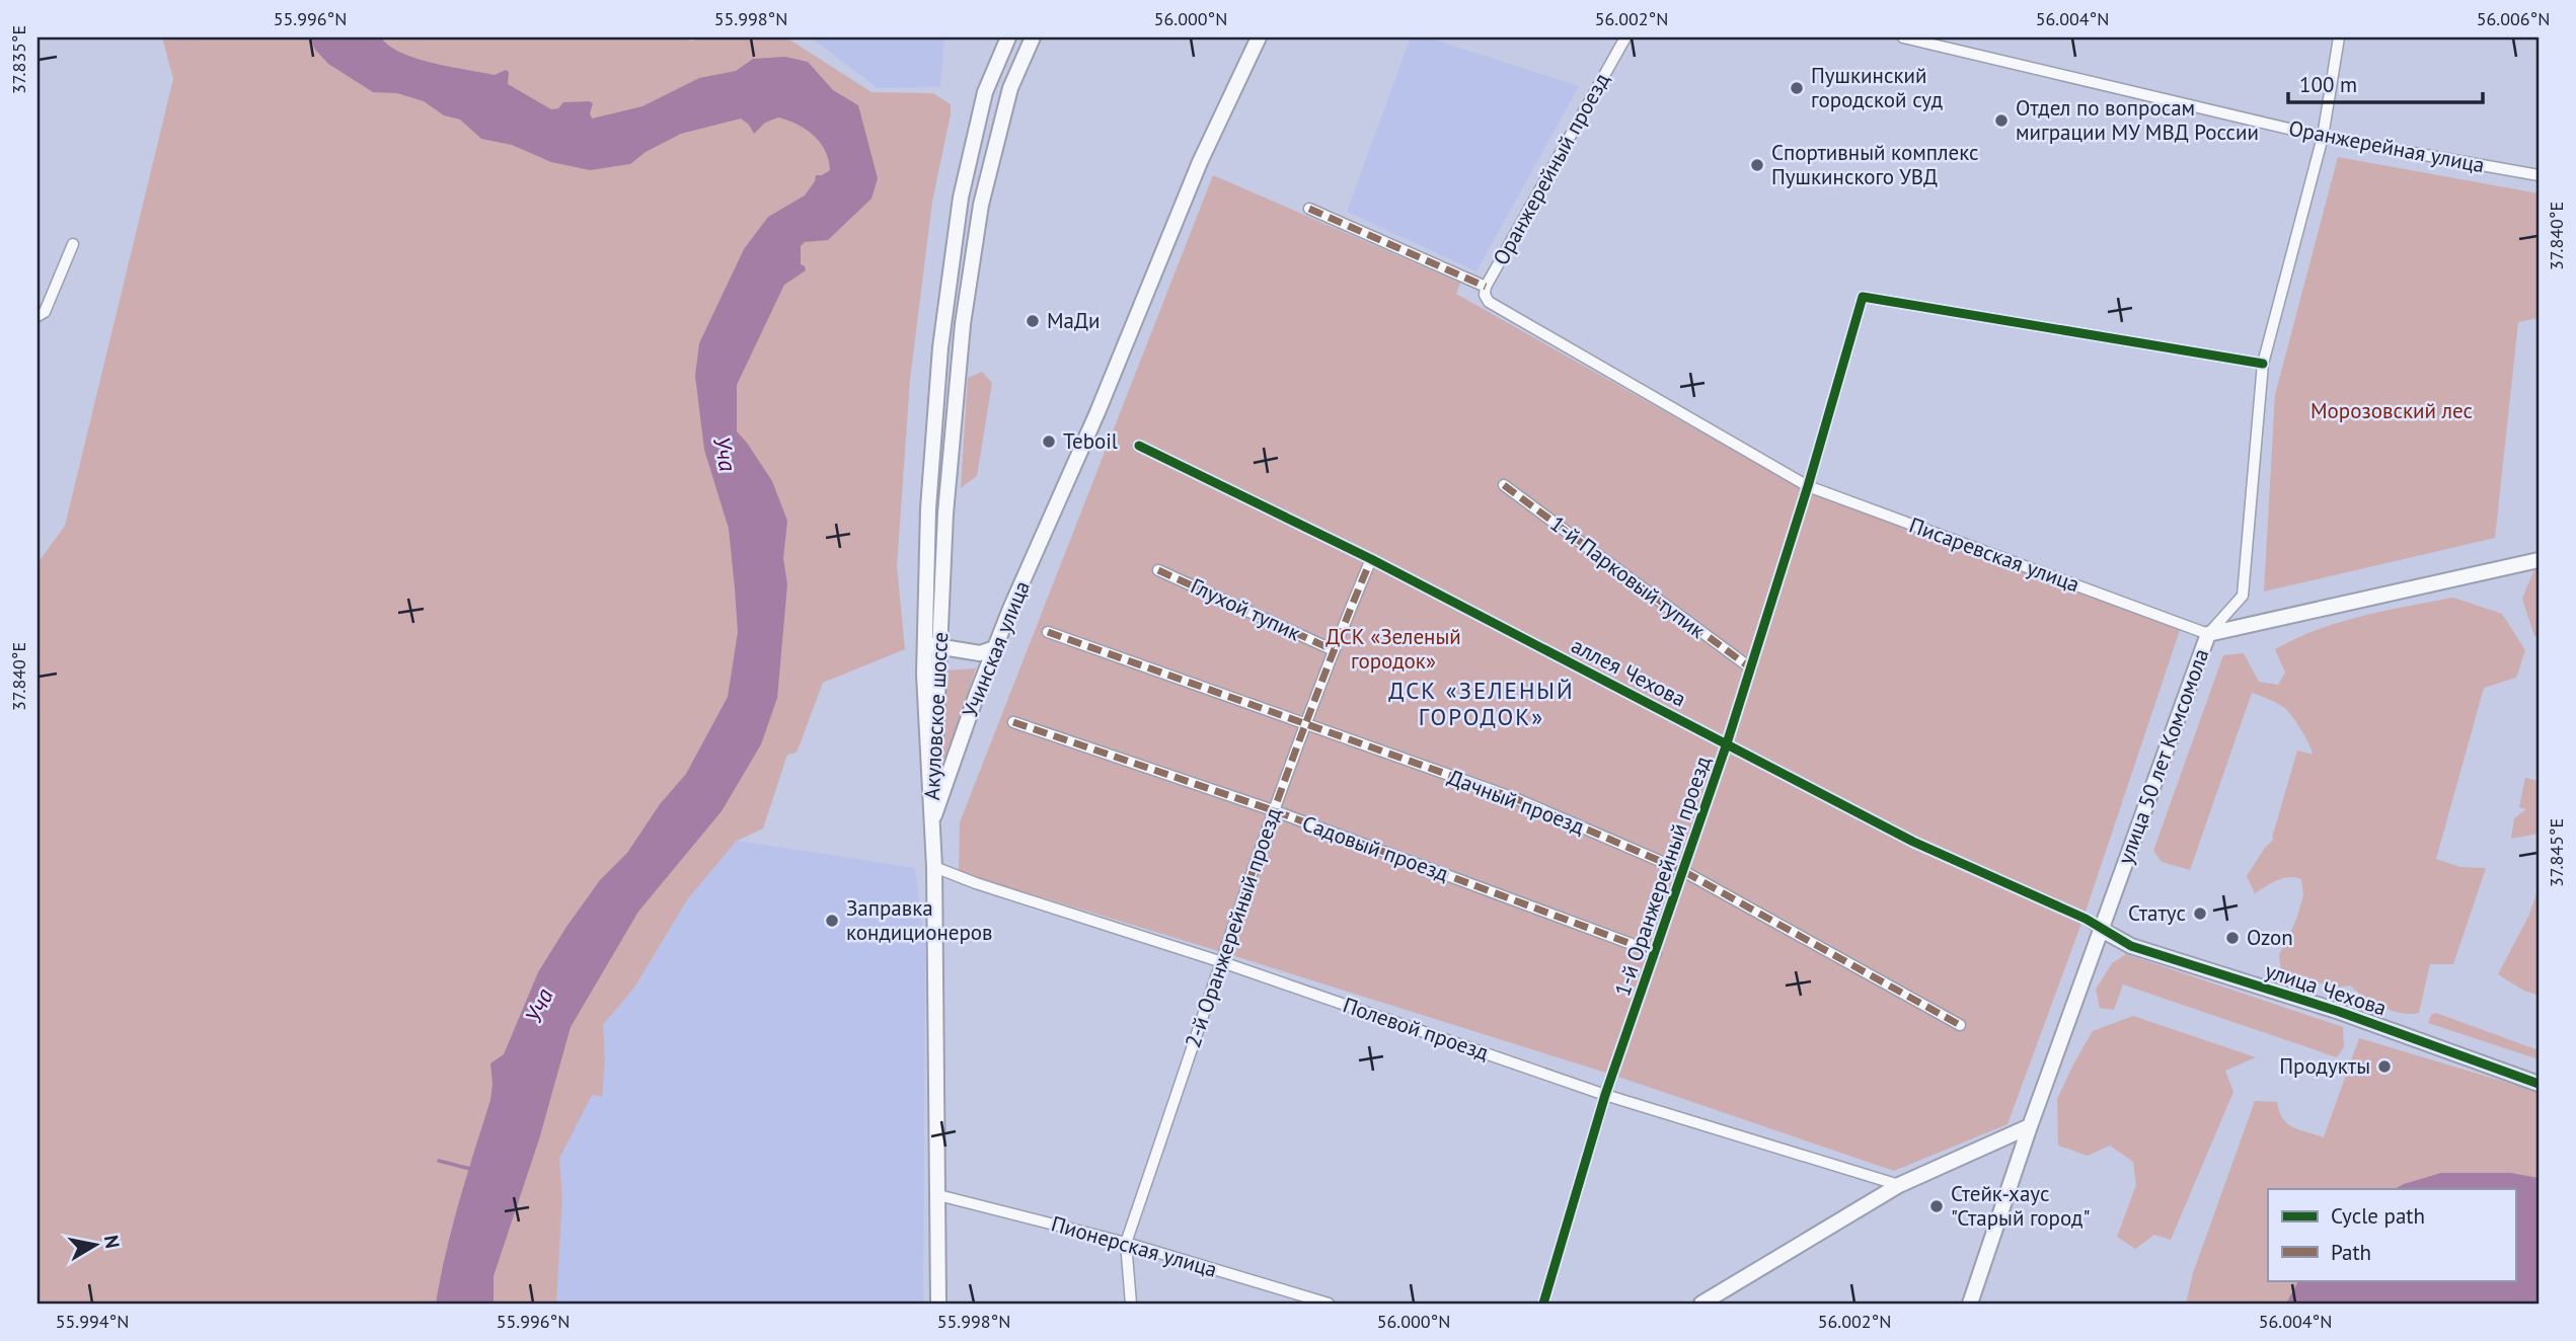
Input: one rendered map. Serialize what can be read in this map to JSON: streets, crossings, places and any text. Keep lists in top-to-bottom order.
{
  "streets": {
    "street": [
      "Оранжерейная улица",
      "Оранжерейный проезд",
      "Писаревская улица",
      "1-й Парковый тупик",
      "Глухой тупик",
      "Учинская улица",
      "аллея Чехова",
      "Акуловское шоссе",
      "улица 50 лет Комсомола",
      "Дачный проезд",
      "Садовый проезд",
      "1-й Оранжерейный проезд",
      "2-й Оранжерейный проезд",
      "улица Чехова",
      "Полевой проезд",
      "Пионерская улица"
    ]
  },
  "crossings": [
    ["Оранжерейная улица", "улица 50 лет Комсомола"],
    ["Оранжерейный проезд", "Писаревская улица"],
    ["Писаревская улица", "улица 50 лет Комсомола"],
    ["Писаревская улица", "1-й Оранжерейный проезд"],
    ["1-й Парковый тупик", "1-й Оранжерейный проезд"],
    ["Глухой тупик", "2-й Оранжерейный проезд"],
    ["Учинская улица", "Акуловское шоссе"],
    ["Учинская улица", "Полевой проезд"],
    ["Учинская улица", "Пионерская улица"],
    ["аллея Чехова", "улица 50 лет Комсомола"],
    ["аллея Чехова", "1-й Оранжерейный проезд"],
    ["аллея Чехова", "2-й Оранжерейный проезд"],
    ["аллея Чехова", "улица Чехова"],
    ["улица 50 лет Комсомола", "1-й Оранжерейный проезд"],
    ["улица 50 лет Комсомола", "улица Чехова"],
    ["Дачный проезд", "1-й Оранжерейный проезд"],
    ["Дачный проезд", "2-й Оранжерейный проезд"],
    ["Садовый проезд", "1-й Оранжерейный проезд"],
    ["Садовый проезд", "2-й Оранжерейный проезд"],
    ["1-й Оранжерейный проезд", "Полевой проезд"],
    ["2-й Оранжерейный проезд", "Полевой проезд"],
    ["2-й Оранжерейный проезд", "Пионерская улица"]
  ],
  "districts": ["ДСК «ЗЕЛЕНЫЙ ГОРОДОК»"],
  "water": ["Уча"],
  "parks": ["Морозовский лес", "ДСК «Зеленый городок»"],
  "places": [
    "Пушкинский городской суд",
    "Отдел по вопросам миграции МУ МВД России",
    "Спортивный комплекс Пушкинского УВД",
    "МаДи",
    "Teboil",
    "Статус",
    "Заправка кондиционеров",
    "Ozon",
    "Продукты",
    "Стейк-хаус \"Старый город\""
  ],
  "legend": ["Cycle path", "Path"],
  "scale_bar": "100 m",
  "north": "right",
  "coordinates": [
    "55.996°N",
    "55.998°N",
    "56.000°N",
    "56.002°N",
    "56.004°N",
    "56.006°N",
    "37.835°E",
    "37.840°E",
    "37.845°E",
    "55.994°N"
  ]
}
